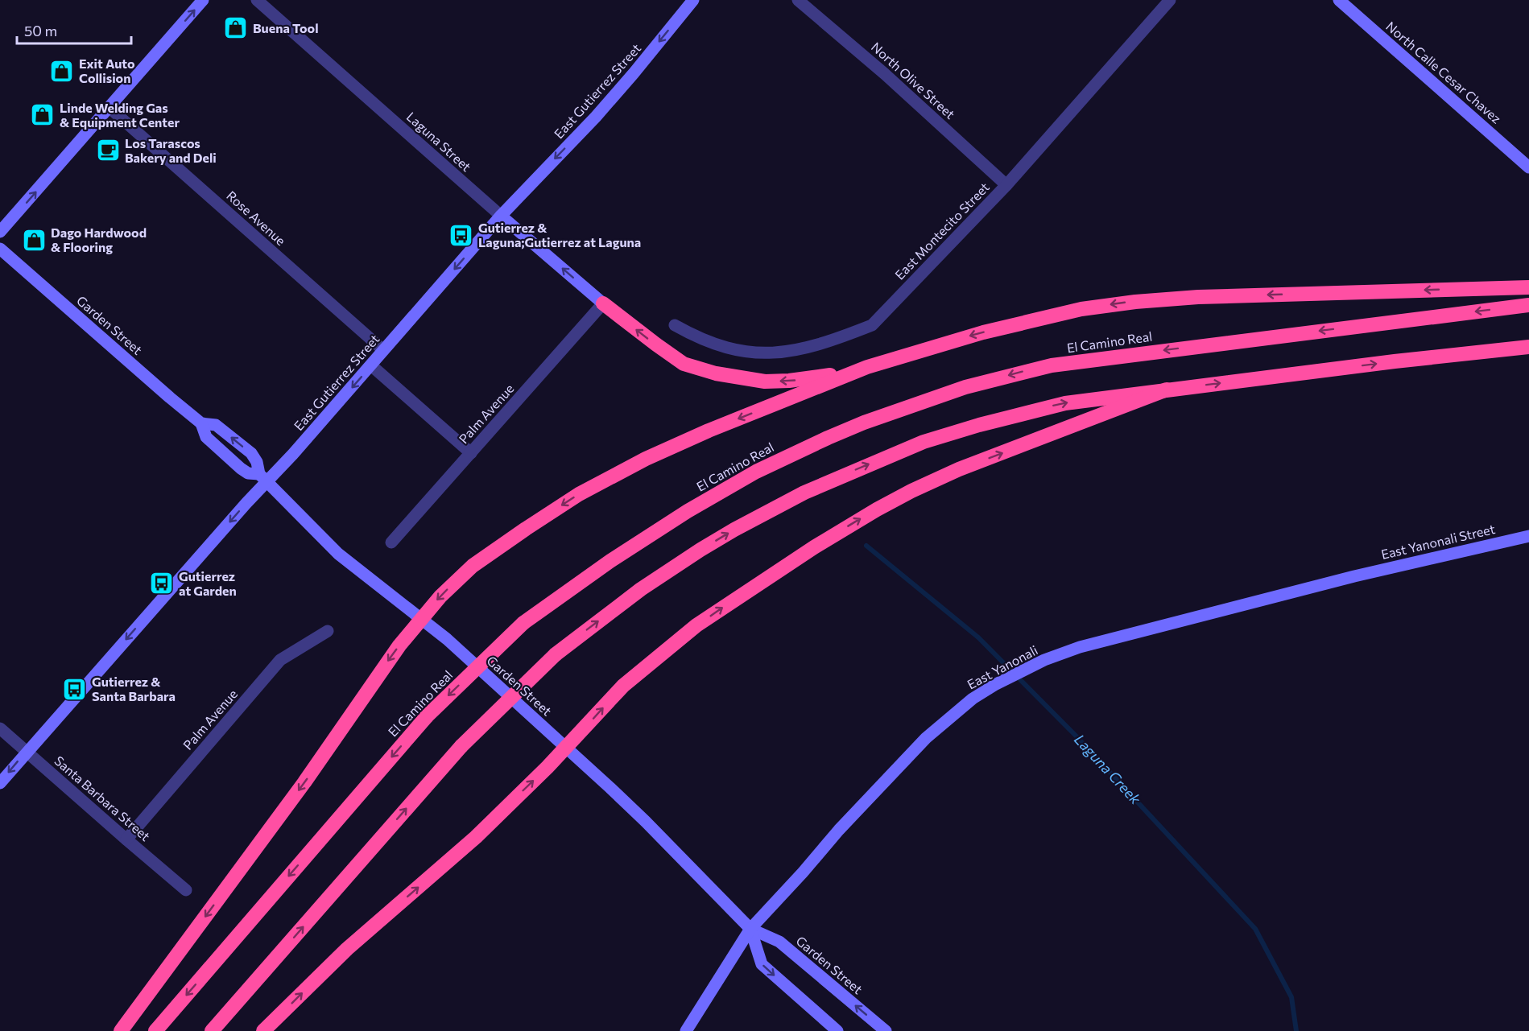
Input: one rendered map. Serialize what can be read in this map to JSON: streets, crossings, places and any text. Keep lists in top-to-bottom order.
{
  "streets": {
    "highway": ["El Camino Real"],
    "street": [
      "North Calle Cesar Chavez",
      "North Olive Street",
      "East Gutierrez Street",
      "Laguna Street",
      "Rose Avenue",
      "East Montecito Street",
      "Garden Street",
      "Palm Avenue",
      "East Yanonali Street",
      "East Yanonali",
      "Santa Barbara Street"
    ]
  },
  "crossings": [
    ["North Olive Street", "East Montecito Street"],
    ["East Gutierrez Street", "Laguna Street"],
    ["East Gutierrez Street", "Rose Avenue"],
    ["East Gutierrez Street", "Garden Street"],
    ["East Gutierrez Street", "Santa Barbara Street"],
    ["Laguna Street", "Palm Avenue"],
    ["Garden Street", "East Yanonali"],
    ["Palm Avenue", "Santa Barbara Street"],
    ["East Yanonali Street", "East Yanonali"]
  ],
  "one_way": ["East Gutierrez Street"],
  "water": ["Laguna Creek"],
  "places": {
    "shop": [
      "Buena Tool",
      "Exit Auto Collision",
      "Linde Welding Gas & Equipment Center",
      "Dago Hardwood & Flooring"
    ],
    "cafe": ["Los Tarascos Bakery and Deli"],
    "bus stop": ["Gutierrez & Laguna;Gutierrez at Laguna", "Gutierrez at Garden", "Gutierrez & Santa Barbara"]
  },
  "scale_bar": "50 m"
}
